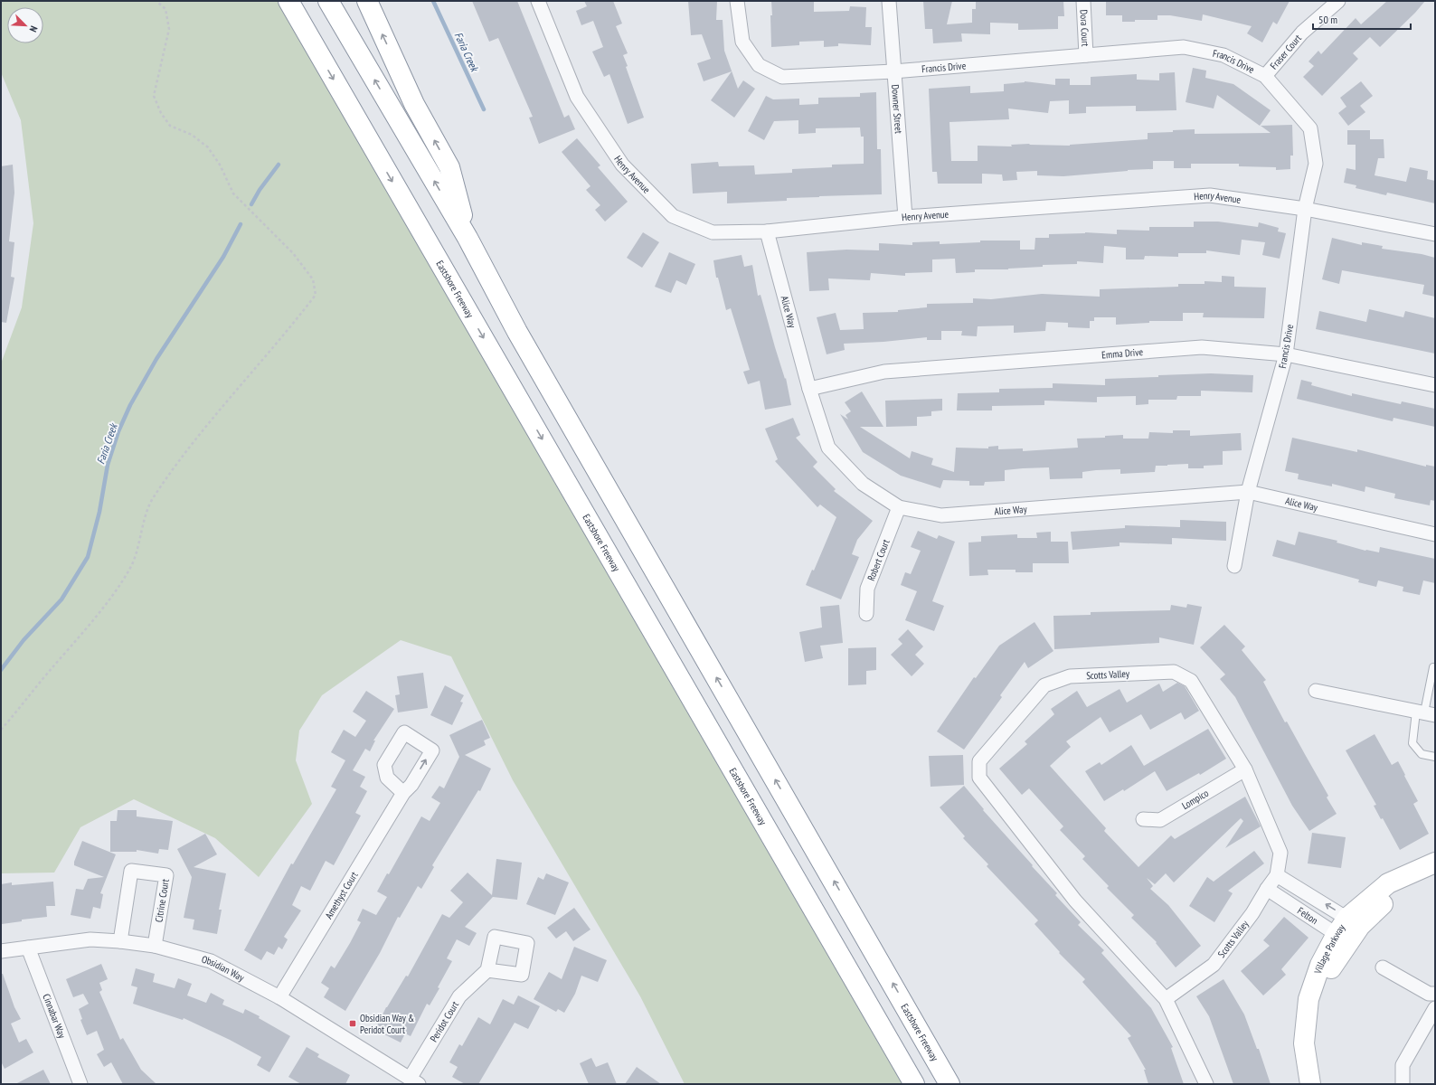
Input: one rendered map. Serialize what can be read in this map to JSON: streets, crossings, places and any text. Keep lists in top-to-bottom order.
{
  "streets": {
    "main road": ["Eastshore Freeway", "Village Parkway"],
    "street": [
      "Dora Court",
      "Fraser Court",
      "Francis Drive",
      "Downer Street",
      "Henry Avenue",
      "Alice Way",
      "Emma Drive",
      "Robert Court",
      "Scotts Valley",
      "Lompico",
      "Amethyst Court",
      "Citrine Court",
      "Felton",
      "Obsidian Way",
      "Cinnabar Way",
      "Peridot Court"
    ]
  },
  "crossings": [
    ["Dora Court", "Francis Drive"],
    ["Fraser Court", "Francis Drive"],
    ["Francis Drive", "Downer Street"],
    ["Francis Drive", "Henry Avenue"],
    ["Francis Drive", "Alice Way"],
    ["Francis Drive", "Emma Drive"],
    ["Downer Street", "Henry Avenue"],
    ["Henry Avenue", "Alice Way"],
    ["Alice Way", "Emma Drive"],
    ["Alice Way", "Robert Court"],
    ["Scotts Valley", "Lompico"],
    ["Scotts Valley", "Felton"],
    ["Amethyst Court", "Obsidian Way"],
    ["Citrine Court", "Obsidian Way"],
    ["Felton", "Village Parkway"],
    ["Obsidian Way", "Cinnabar Way"],
    ["Obsidian Way", "Peridot Court"]
  ],
  "water": ["Faria Creek"],
  "places": {
    "transit": ["Obsidian Way & Peridot Court"]
  },
  "scale_bar": "50 m",
  "north": "bottom right"
}
